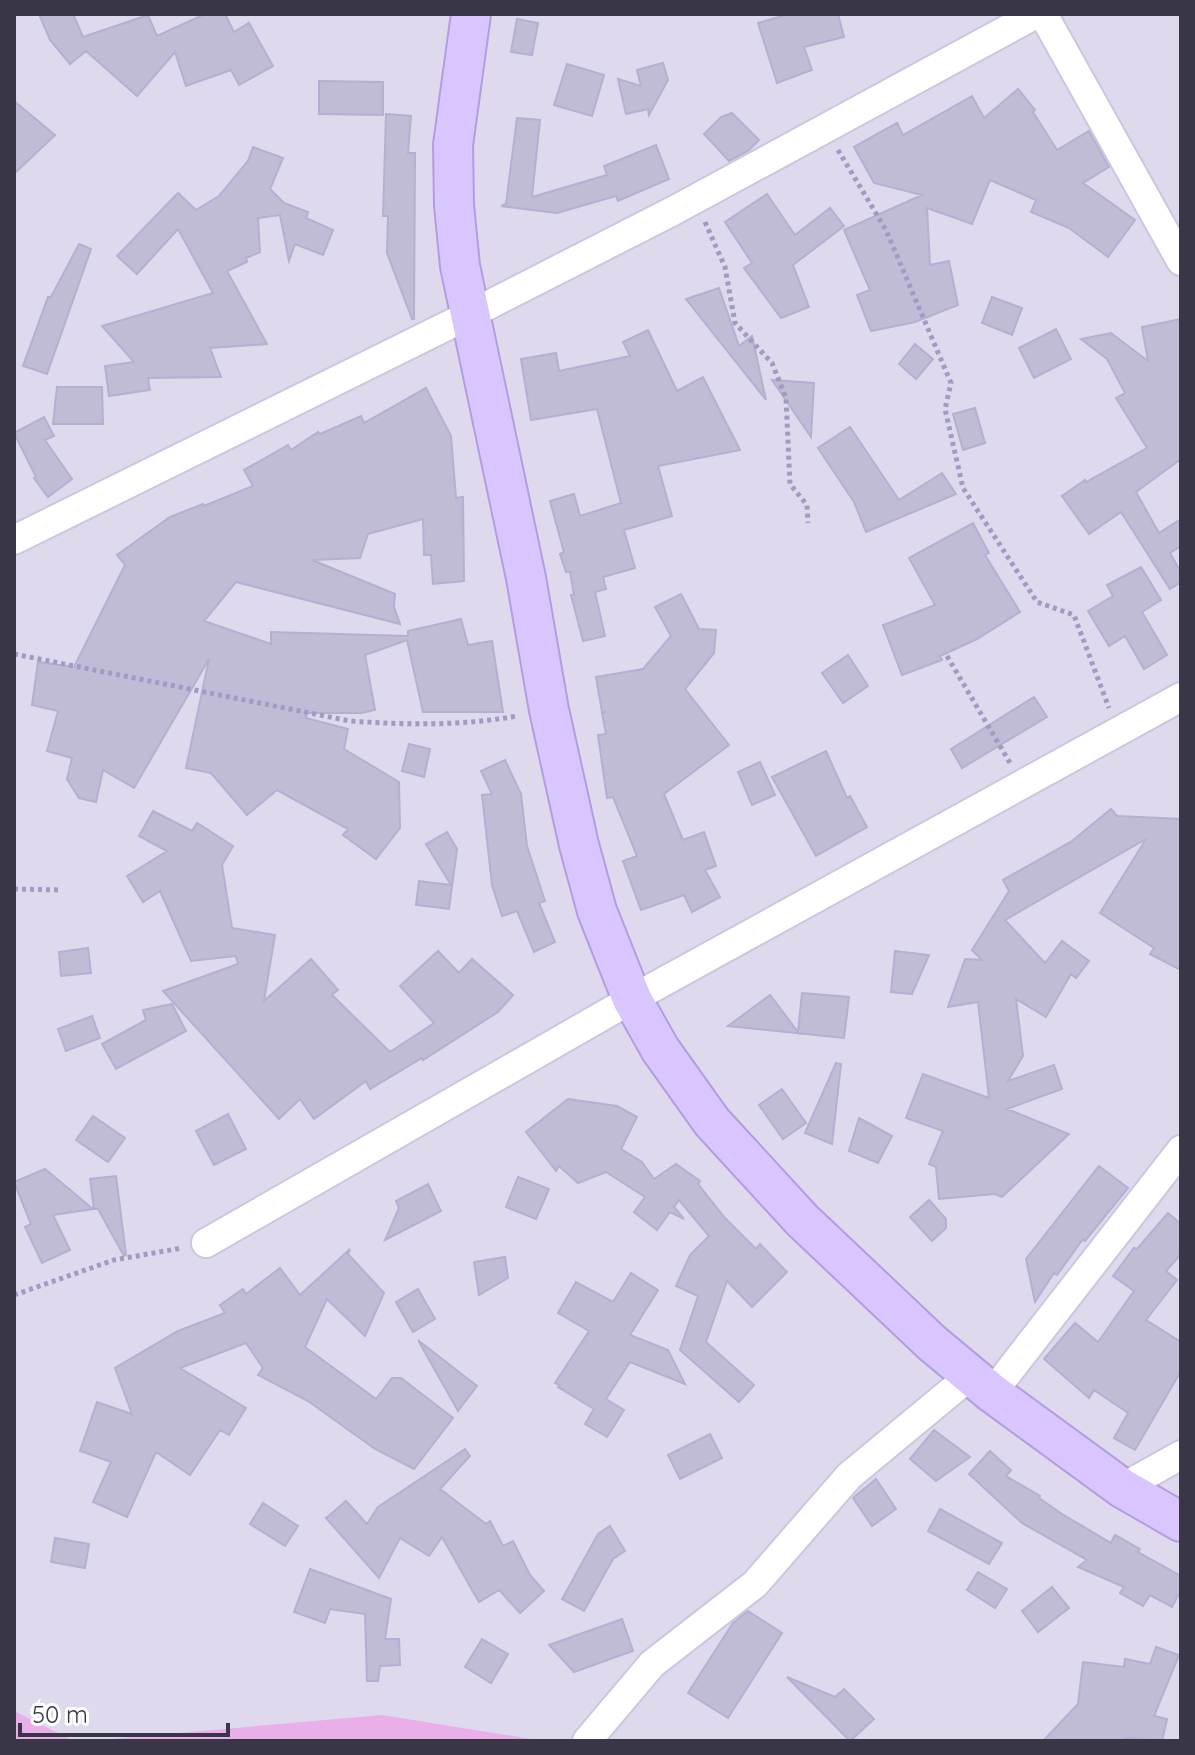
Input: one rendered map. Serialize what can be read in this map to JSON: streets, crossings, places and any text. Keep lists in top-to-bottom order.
{
  "scale_bar": "50 m"
}
